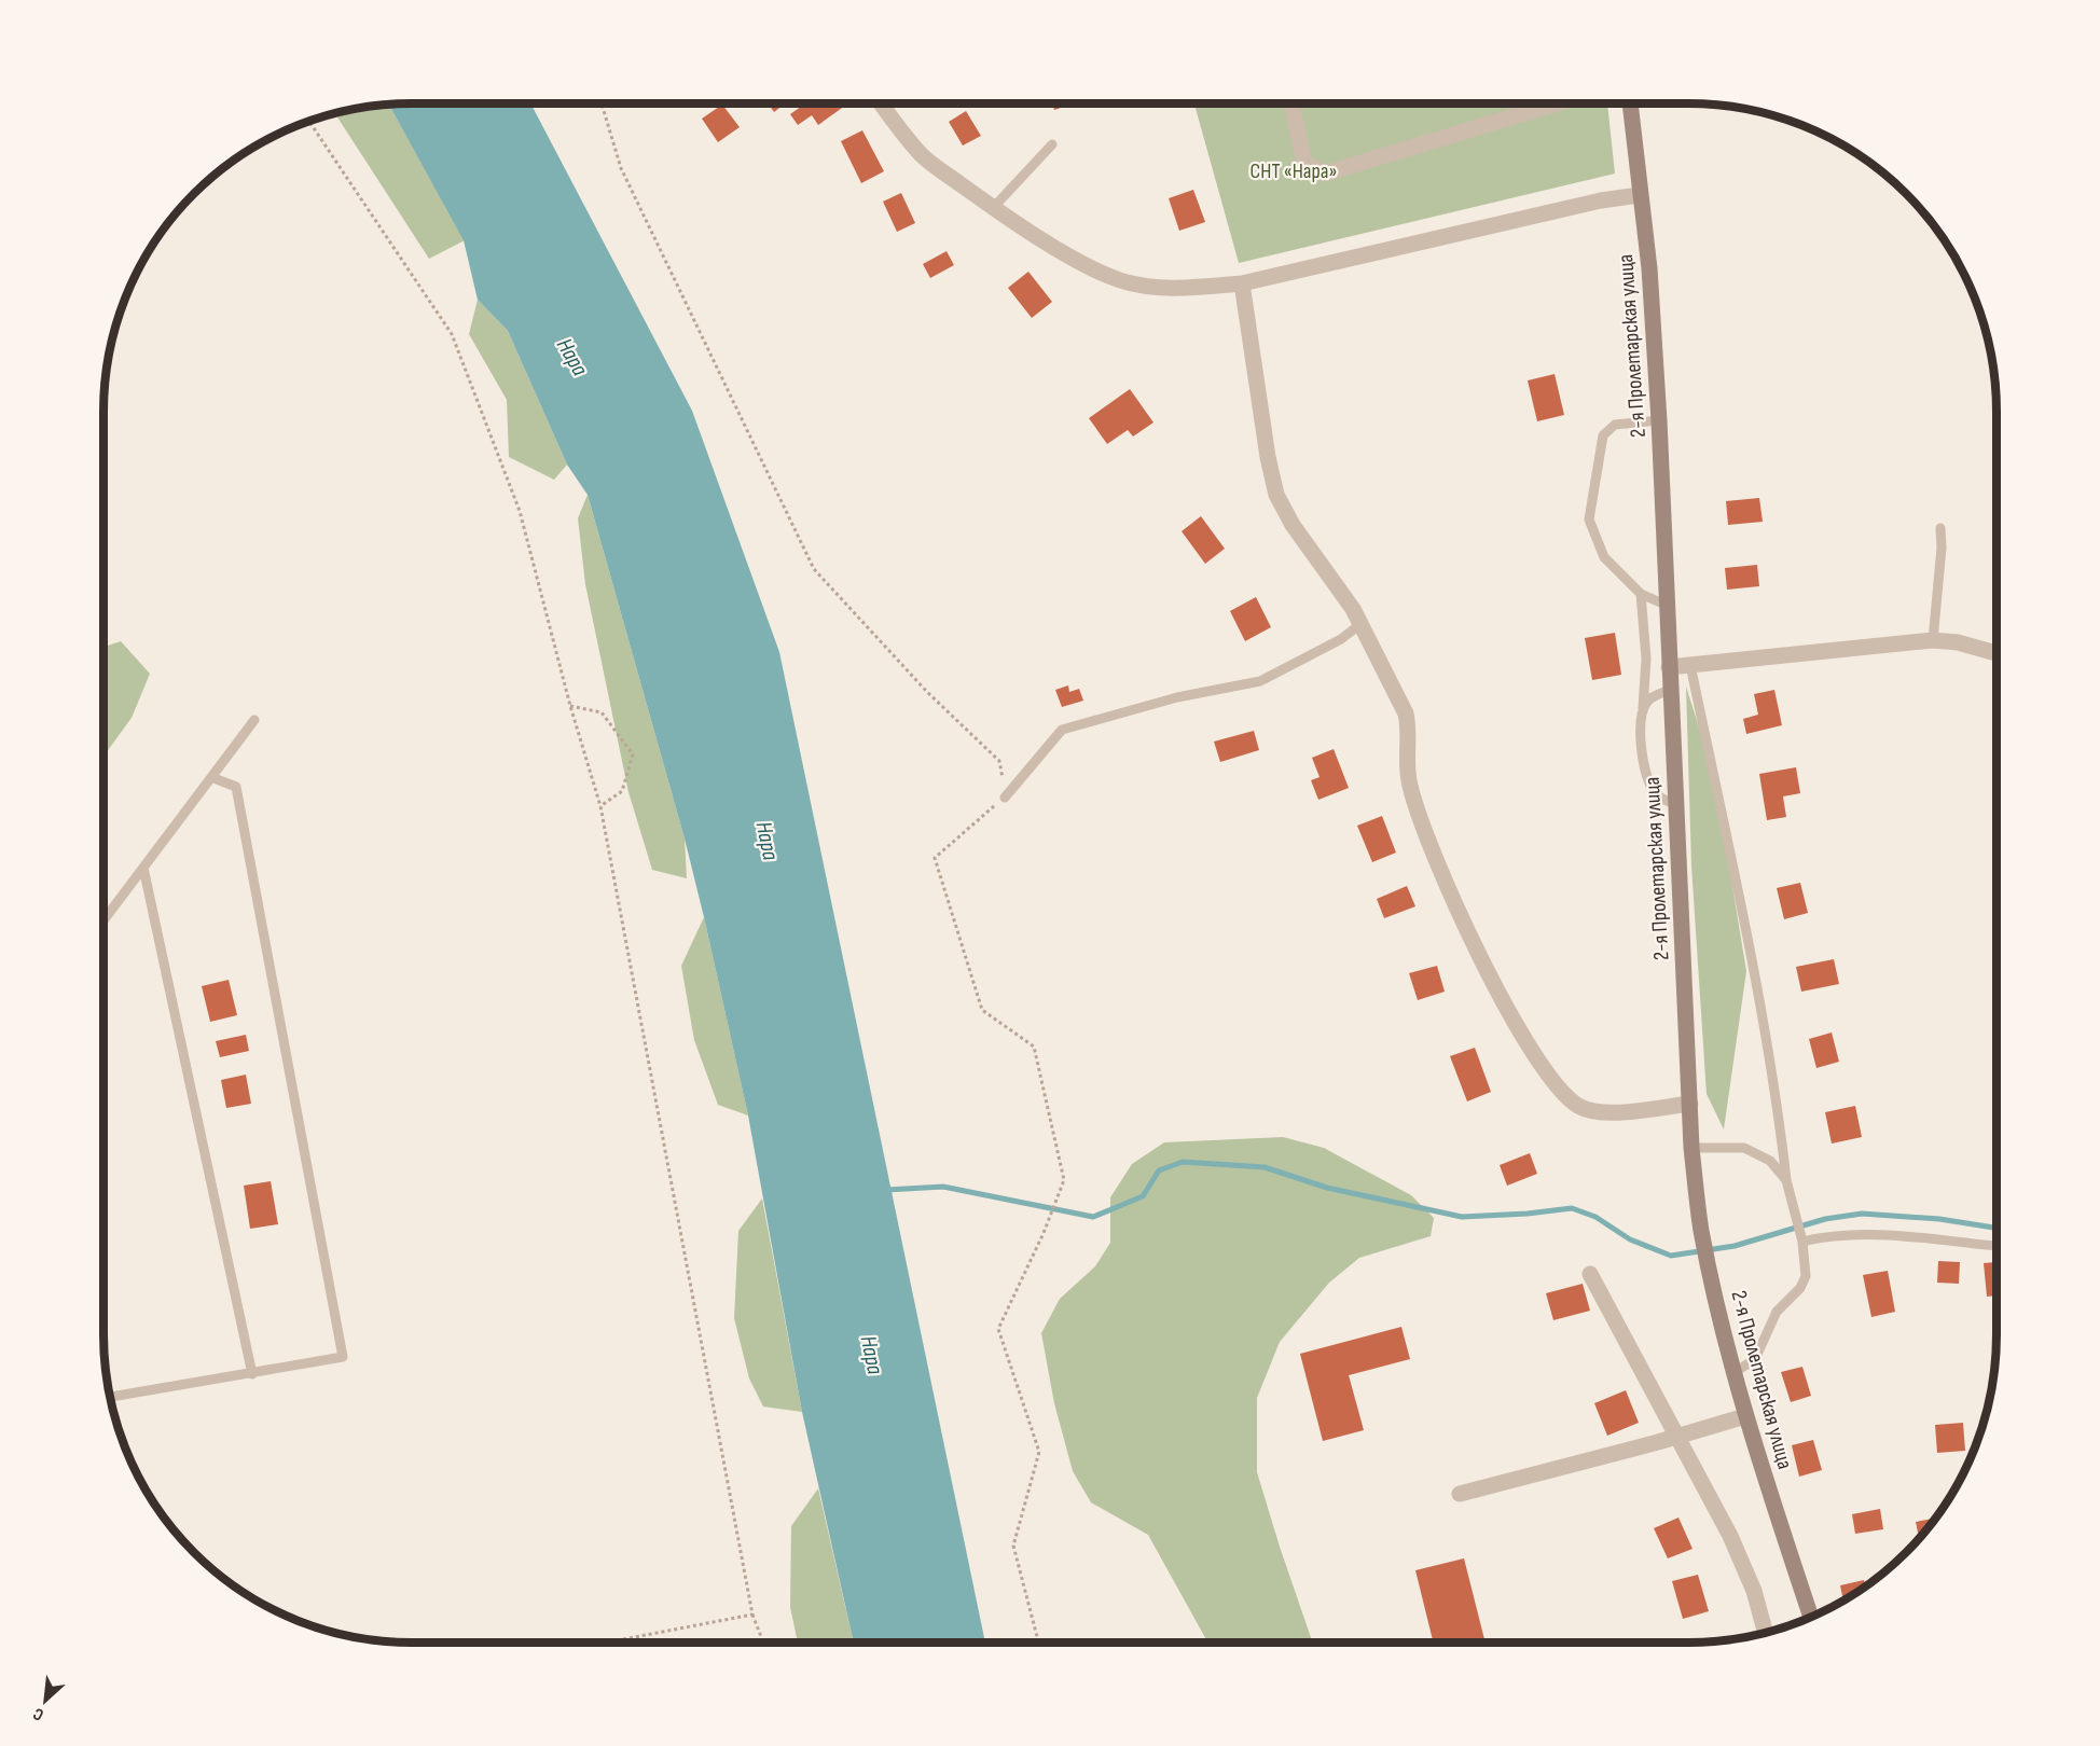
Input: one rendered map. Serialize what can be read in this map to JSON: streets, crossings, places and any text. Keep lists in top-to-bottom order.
{
  "streets": {
    "main road": ["2-я Пролетарская улица"]
  },
  "water": ["Нара"],
  "parks": ["СНТ «Нара»"],
  "north": "bottom left"
}
